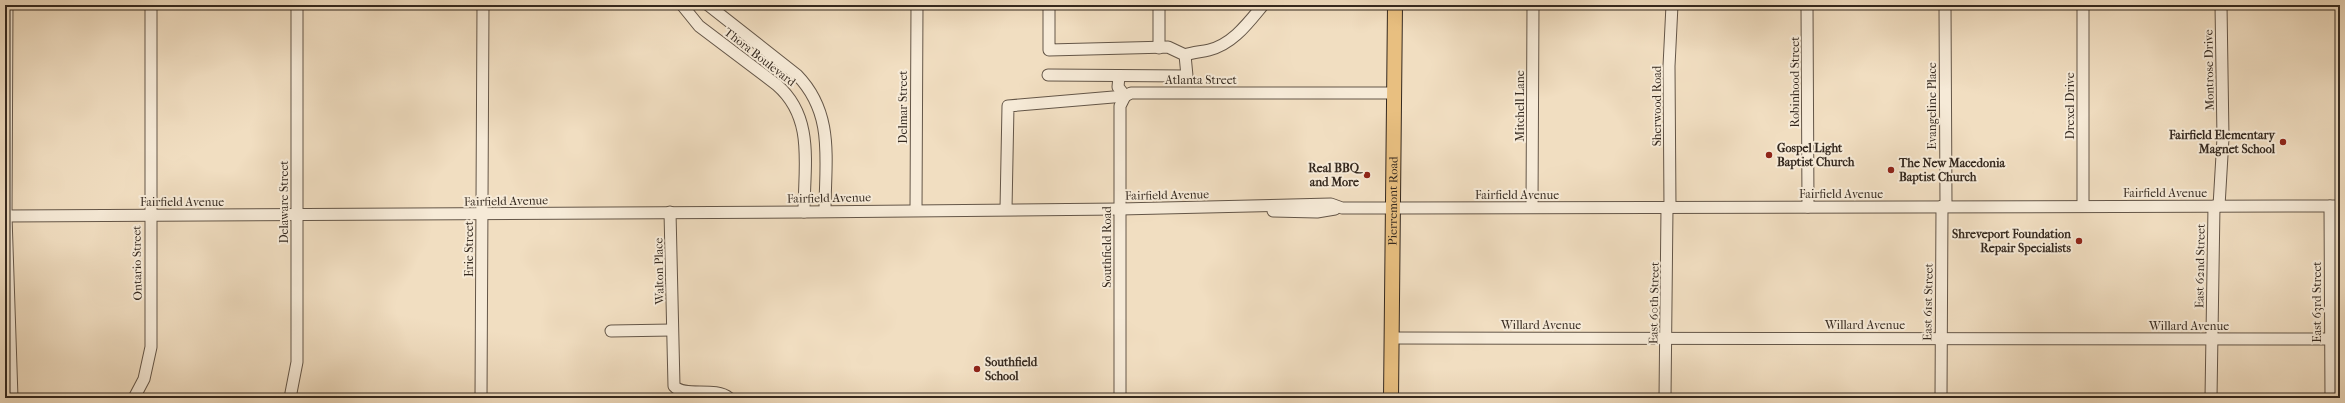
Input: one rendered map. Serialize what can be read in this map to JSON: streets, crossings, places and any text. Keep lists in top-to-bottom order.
{
  "streets": {
    "main road": ["Pierremont Road"],
    "street": [
      "Thora Boulevard",
      "Montrose Drive",
      "Atlanta Street",
      "Robinhood Street",
      "Mitchell Lane",
      "Sherwood Road",
      "Evangeline Place",
      "Drexel Drive",
      "Delmar Street",
      "Fairfield Avenue",
      "Delaware Street",
      "Southfield Road",
      "Erie Street",
      "Ontario Street",
      "East 62nd Street",
      "Walton Place",
      "East 61st Street",
      "East 63rd Street",
      "East 60th Street",
      "Willard Avenue"
    ]
  },
  "crossings": [
    ["Thora Boulevard", "Fairfield Avenue"],
    ["Montrose Drive", "Fairfield Avenue"],
    ["Montrose Drive", "East 62nd Street"],
    ["Atlanta Street", "Fairfield Avenue"],
    ["Atlanta Street", "Pierremont Road"],
    ["Atlanta Street", "Southfield Road"],
    ["Robinhood Street", "Fairfield Avenue"],
    ["Mitchell Lane", "Fairfield Avenue"],
    ["Sherwood Road", "Fairfield Avenue"],
    ["Sherwood Road", "East 60th Street"],
    ["Evangeline Place", "Fairfield Avenue"],
    ["Evangeline Place", "East 61st Street"],
    ["Drexel Drive", "Fairfield Avenue"],
    ["Delmar Street", "Fairfield Avenue"],
    ["Fairfield Avenue", "Delaware Street"],
    ["Fairfield Avenue", "Pierremont Road"],
    ["Fairfield Avenue", "Southfield Road"],
    ["Fairfield Avenue", "Erie Street"],
    ["Fairfield Avenue", "Ontario Street"],
    ["Fairfield Avenue", "East 62nd Street"],
    ["Fairfield Avenue", "Walton Place"],
    ["Fairfield Avenue", "East 61st Street"],
    ["Fairfield Avenue", "East 63rd Street"],
    ["Fairfield Avenue", "East 60th Street"],
    ["Pierremont Road", "Willard Avenue"],
    ["East 62nd Street", "Willard Avenue"],
    ["East 61st Street", "Willard Avenue"],
    ["East 63rd Street", "Willard Avenue"],
    ["East 60th Street", "Willard Avenue"]
  ],
  "places": [
    "Fairfield Elementary Magnet School",
    "Gospel Light Baptist Church",
    "The New Macedonia Baptist Church",
    "Real BBQ and More",
    "Shreveport Foundation Repair Specialists",
    "Southfield School"
  ]
}
